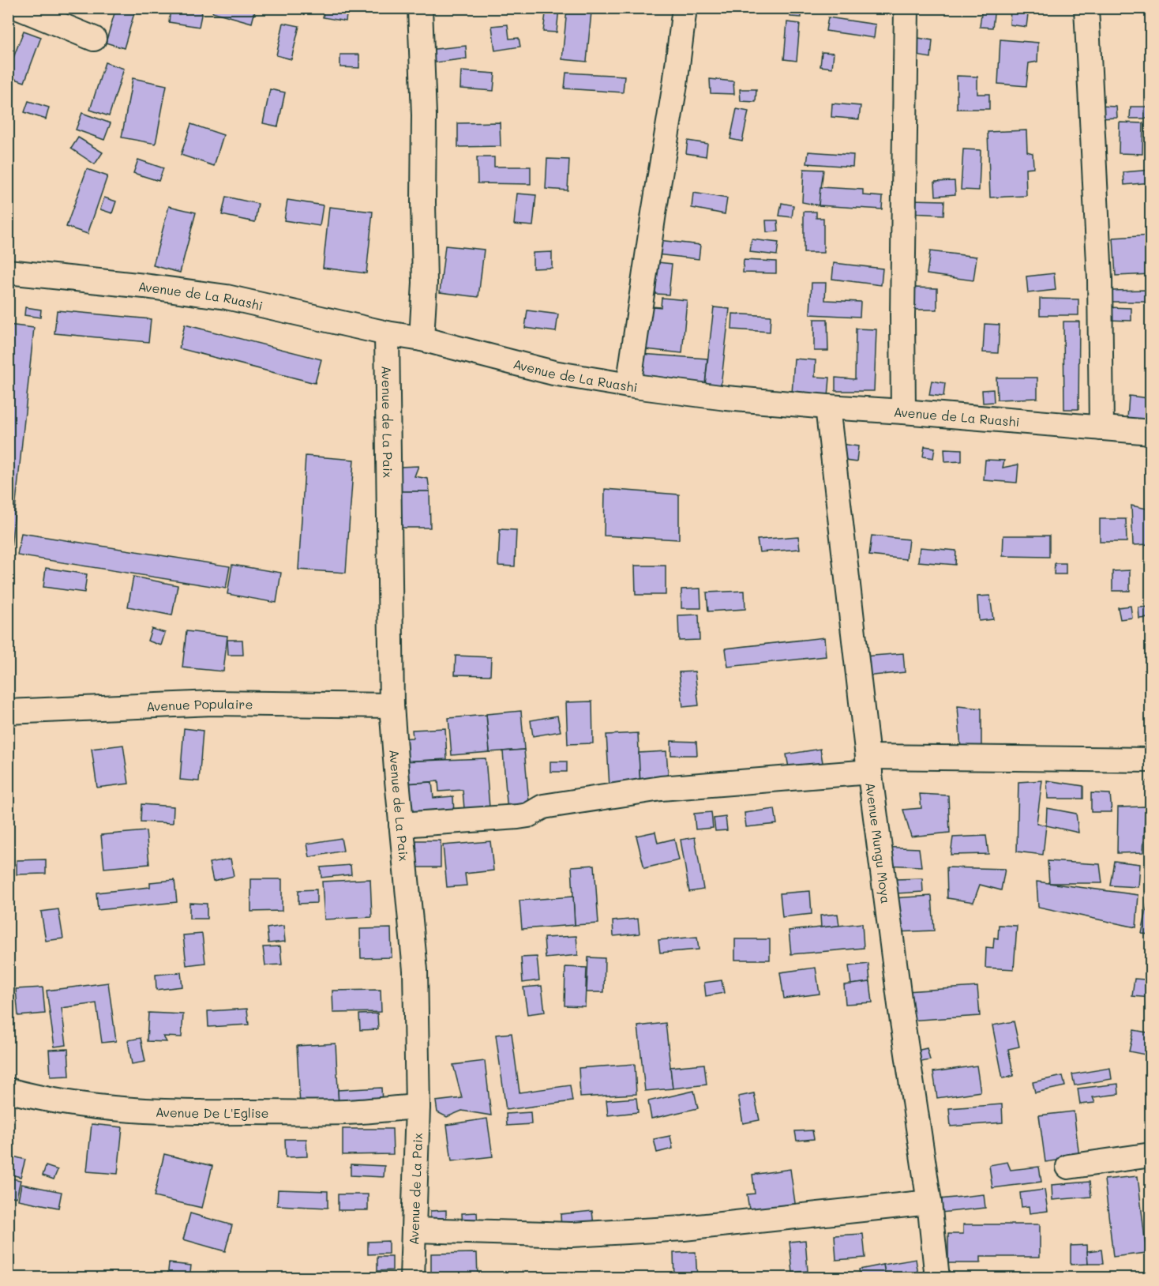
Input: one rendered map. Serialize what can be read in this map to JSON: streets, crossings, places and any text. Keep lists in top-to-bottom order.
{
  "streets": {
    "street": [
      "Avenue de La Ruashi",
      "Avenue de La Paix",
      "Avenue Populaire",
      "Avenue Mungu Moya",
      "Avenue De L'Eglise"
    ]
  },
  "crossings": [
    ["Avenue de La Ruashi", "Avenue de La Paix"],
    ["Avenue de La Ruashi", "Avenue Mungu Moya"],
    ["Avenue de La Paix", "Avenue Populaire"],
    ["Avenue de La Paix", "Avenue De L'Eglise"]
  ]
}
